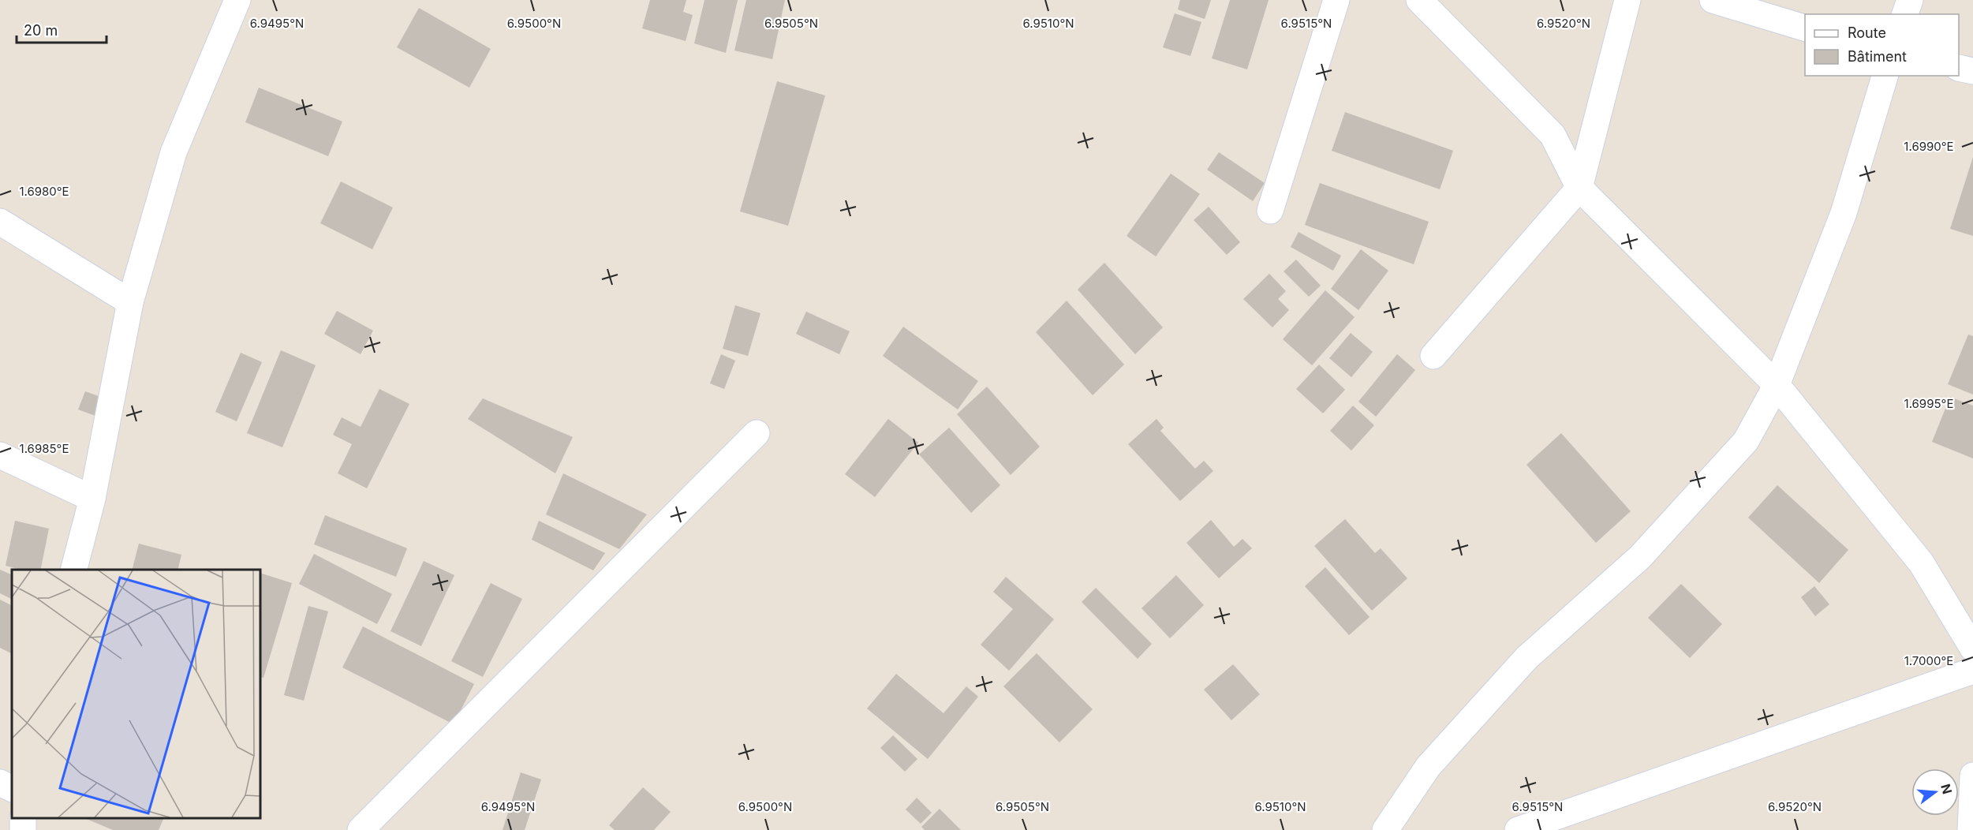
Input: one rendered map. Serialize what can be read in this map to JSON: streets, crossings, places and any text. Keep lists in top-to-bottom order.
{
  "legend": ["Route", "Bâtiment"],
  "scale_bar": "20 m",
  "north": "right",
  "coordinates": [
    "6.9495°N",
    "6.9500°N",
    "6.9505°N",
    "6.9510°N",
    "6.9515°N",
    "6.9520°N",
    "1.6990°E",
    "1.6980°E",
    "1.6995°E",
    "1.6985°E",
    "1.7000°E"
  ]
}
